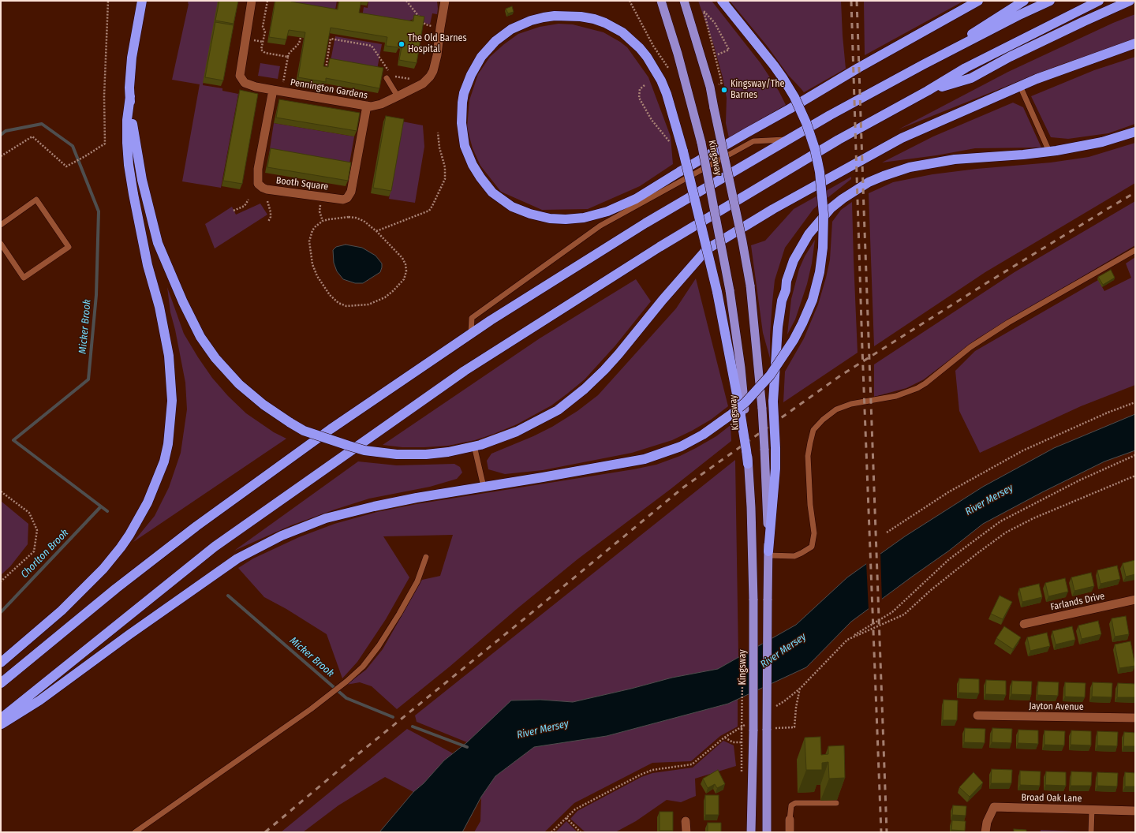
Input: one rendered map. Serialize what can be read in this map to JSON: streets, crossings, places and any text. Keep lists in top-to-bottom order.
{
  "streets": {
    "highway": ["Kingsway"],
    "street": [
      "Pennington Gardens",
      "Booth Square",
      "Farlands Drive",
      "Jayton Avenue",
      "Broad Oak Lane"
    ]
  },
  "crossings": [
    ["Pennington Gardens", "Booth Square"]
  ],
  "water": ["Micker Brook", "River Mersey", "Chorlton Brook"],
  "places": ["The Old Barnes Hospital", "Kingsway/The Barnes"]
}
